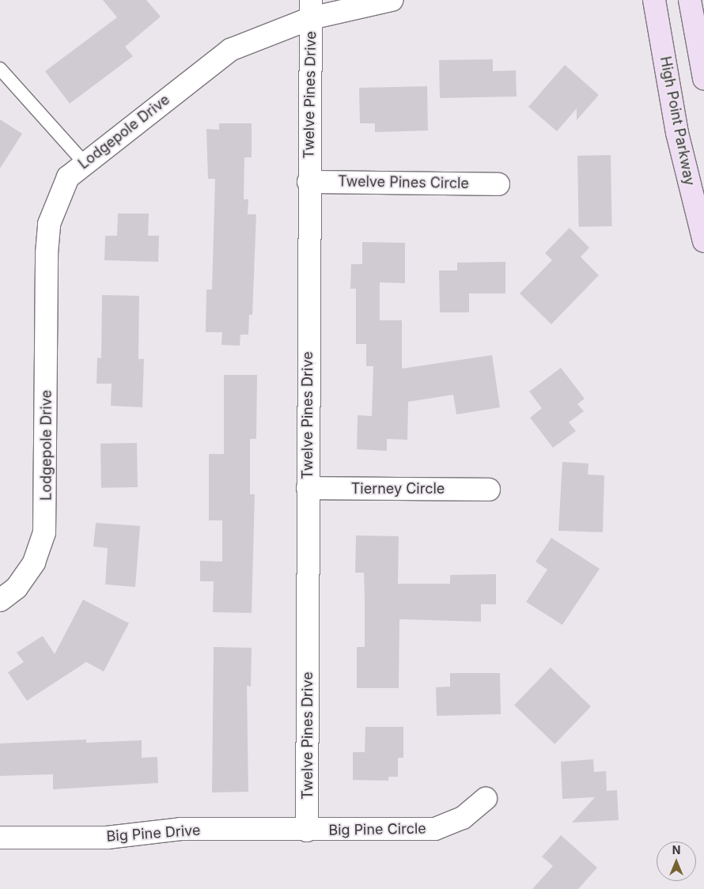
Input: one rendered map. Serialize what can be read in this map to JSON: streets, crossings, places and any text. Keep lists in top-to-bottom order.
{
  "streets": {
    "street": [
      "Twelve Pines Drive",
      "High Point Parkway",
      "Lodgepole Drive",
      "Twelve Pines Circle",
      "Tierney Circle",
      "Big Pine Circle",
      "Big Pine Drive"
    ]
  },
  "crossings": [
    ["Twelve Pines Drive", "Lodgepole Drive"],
    ["Twelve Pines Drive", "Twelve Pines Circle"],
    ["Twelve Pines Drive", "Tierney Circle"],
    ["Twelve Pines Drive", "Big Pine Circle"],
    ["Twelve Pines Drive", "Big Pine Drive"],
    ["Big Pine Circle", "Big Pine Drive"]
  ],
  "north": "top"
}
